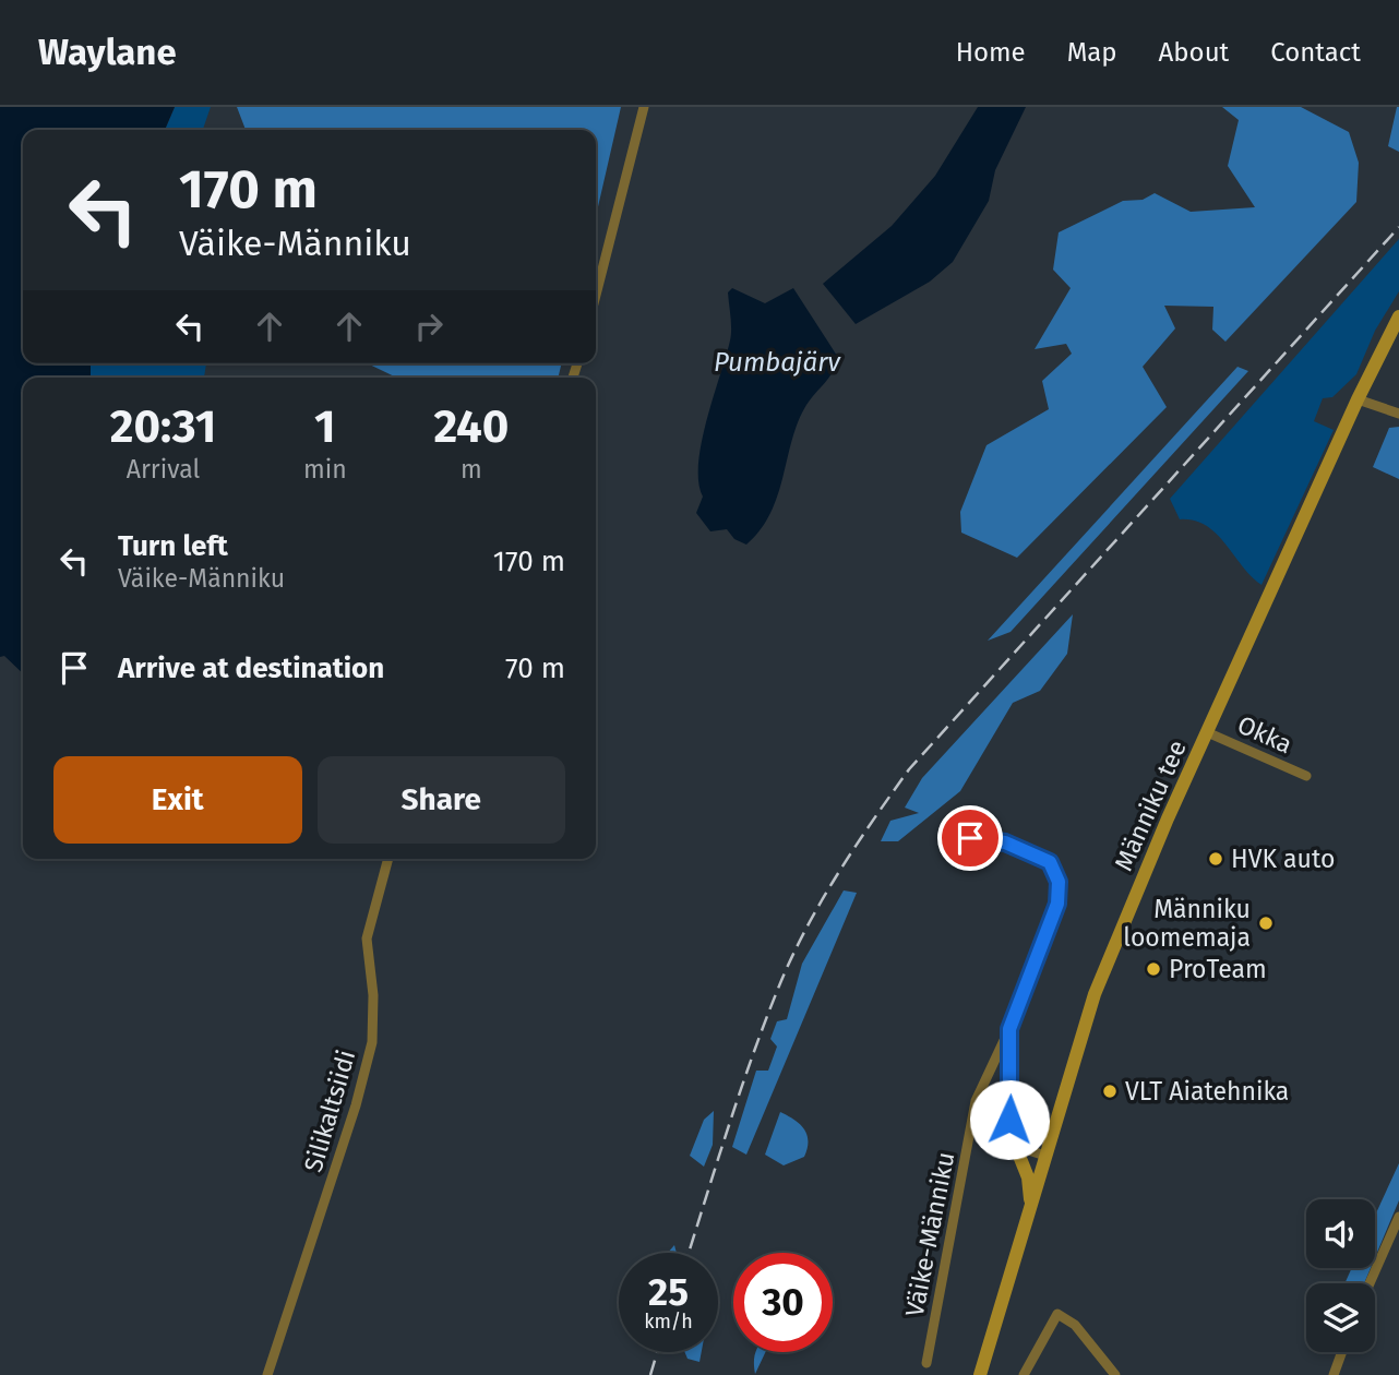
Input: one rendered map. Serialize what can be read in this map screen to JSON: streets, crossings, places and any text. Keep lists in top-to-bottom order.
{
  "streets": {
    "street": [
      "Okka",
      "Männiku tee",
      "Silikaltsiidi",
      "Väike-Männiku"
    ]
  },
  "crossings": [
    ["Okka", "Männiku tee"]
  ],
  "water": ["Pumbajärv"],
  "places": [
    "HVK auto",
    "Männiku loomemaja",
    "ProTeam",
    "VLT Aiatehnika"
  ],
  "page": {
    "header": "Waylane",
    "nav": [
      "Home",
      "Map",
      "About",
      "Contact"
    ],
    "turn": ["170 m", "Väike-Männiku"],
    "eta": [
      "20:31",
      "Arrival",
      "1",
      "min",
      "240",
      "m"
    ],
    "list": [
      {
        "name": "Turn left",
        "note": "Väike-Männiku",
        "value": "170 m"
      },
      {
        "name": "Arrive at destination",
        "value": "70 m"
      }
    ],
    "buttons": ["Exit", "Share"],
    "speed": "25 km/h",
    "limit": "30"
  }
}
